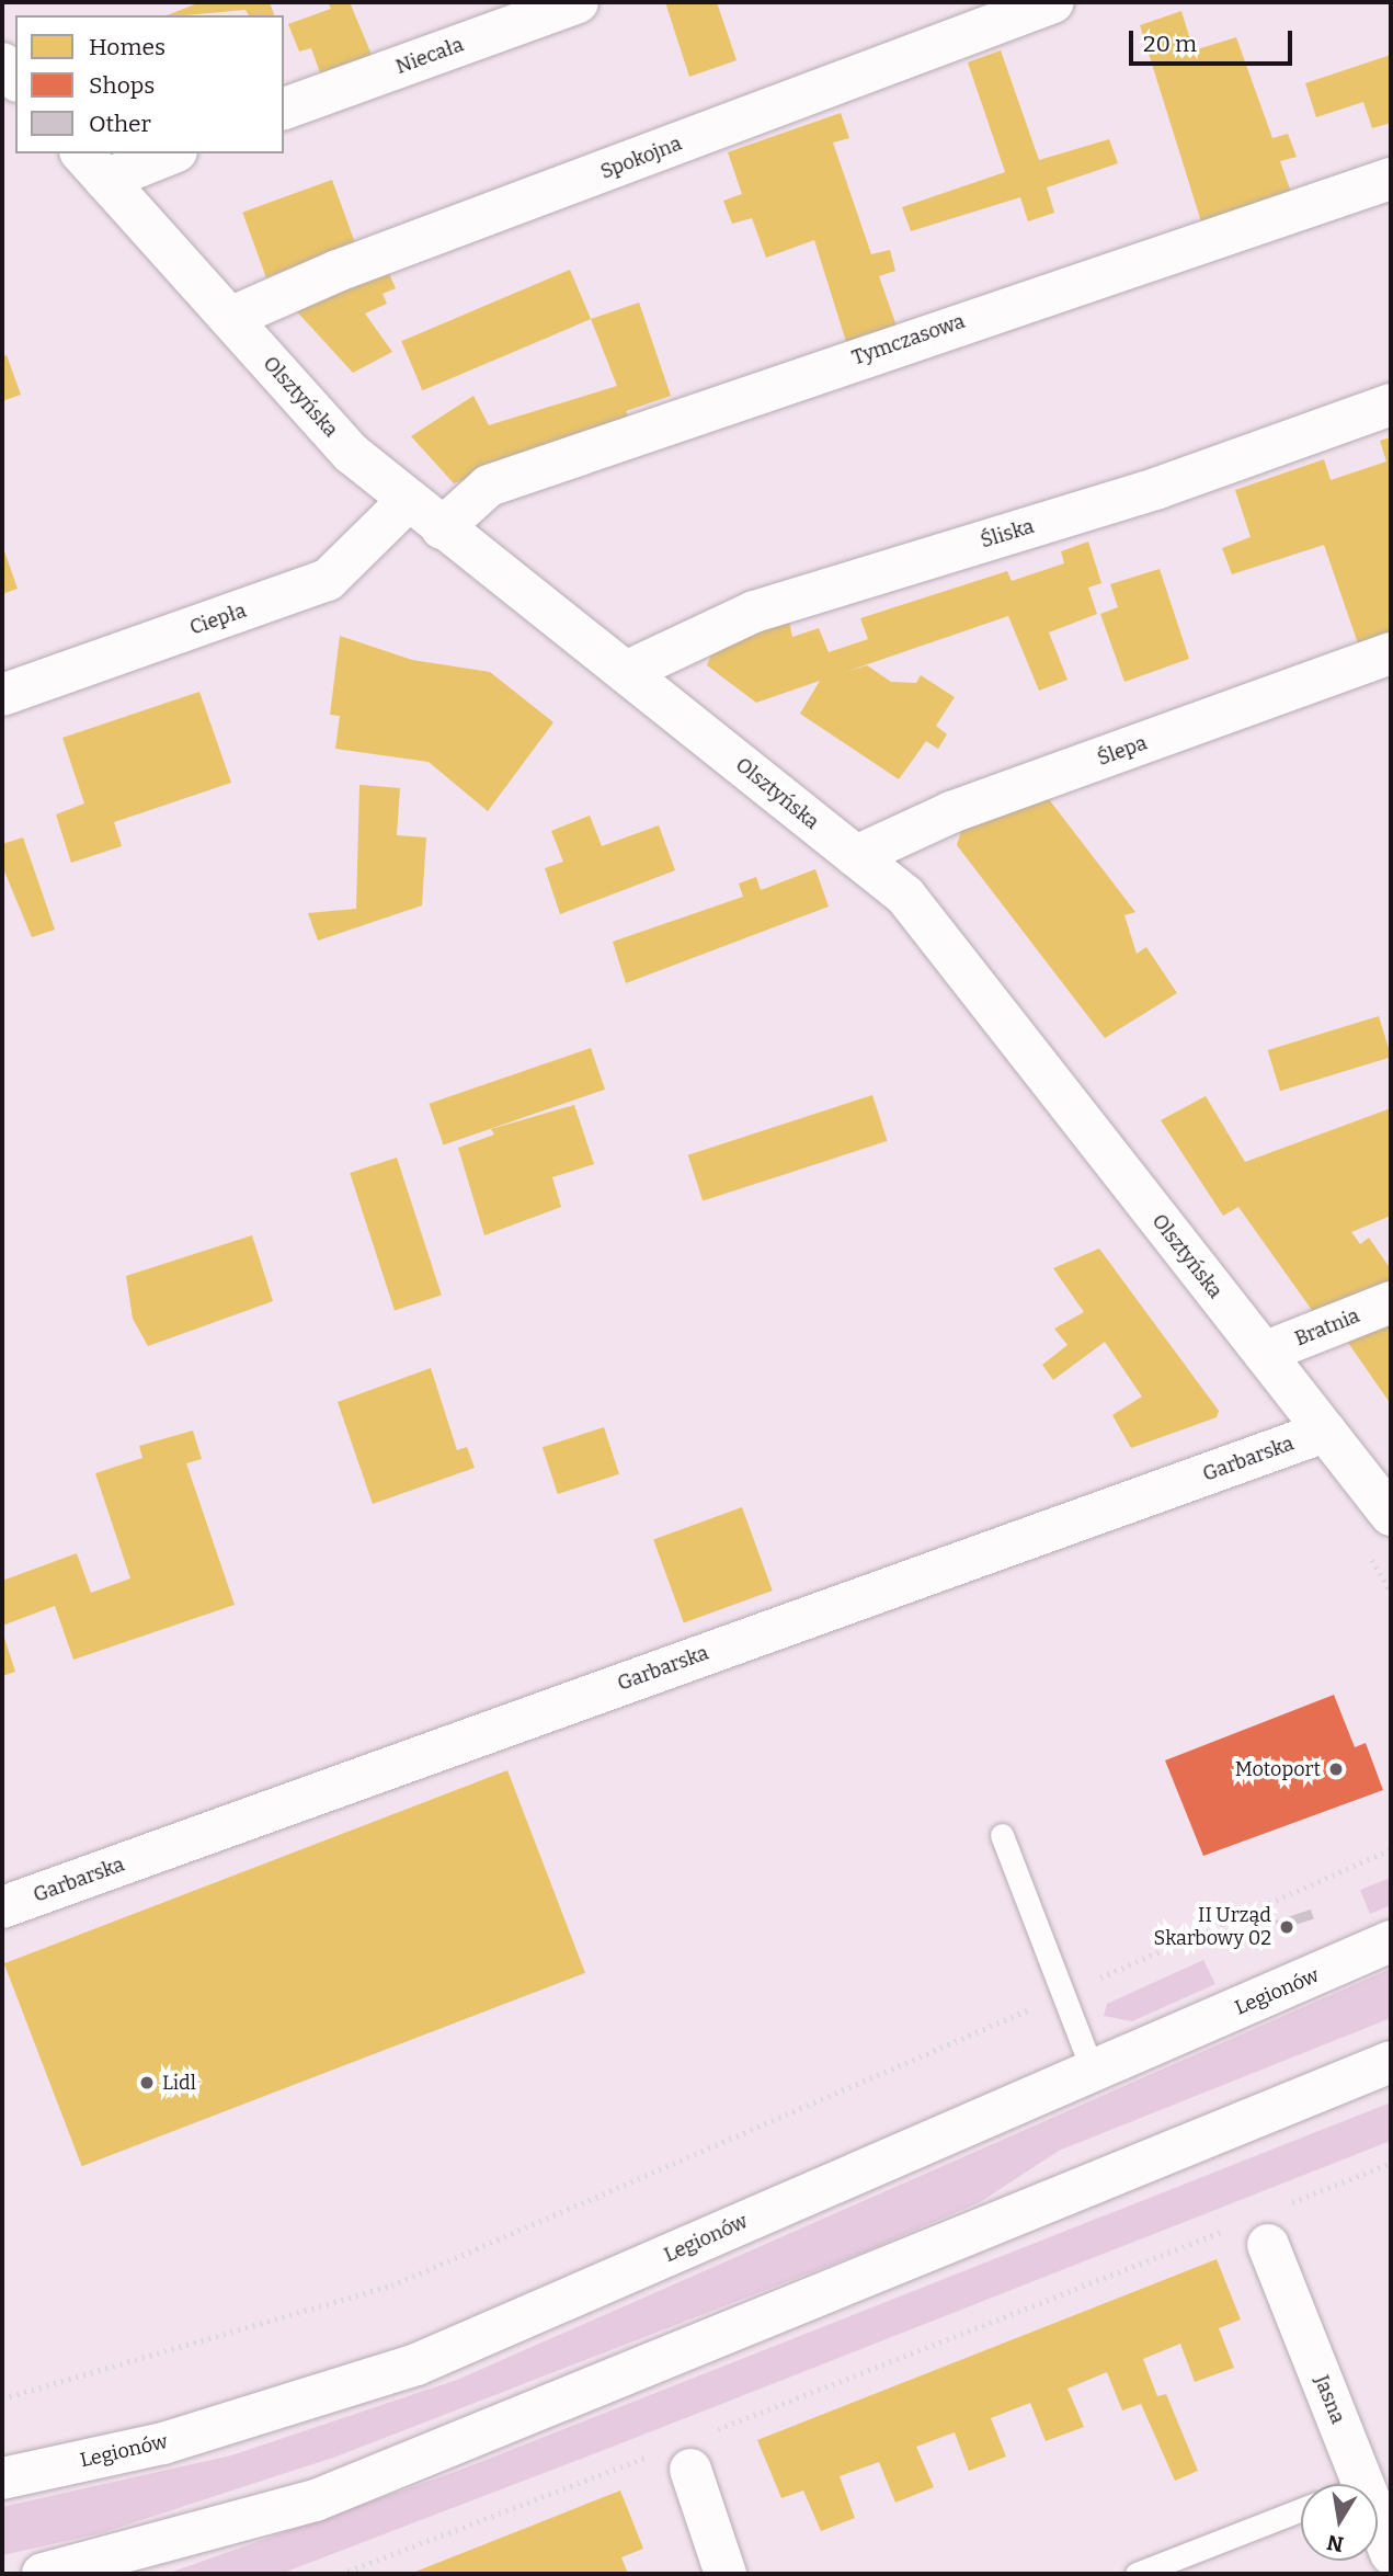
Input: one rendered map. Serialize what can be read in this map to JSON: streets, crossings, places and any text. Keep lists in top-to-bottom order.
{
  "streets": {
    "street": [
      "Niecała",
      "Spokojna",
      "Tymczasowa",
      "Olsztyńska",
      "Śliska",
      "Ciepła",
      "Ślepa",
      "Bratnia",
      "Garbarska",
      "Legionów",
      "Jasna"
    ]
  },
  "crossings": [
    ["Spokojna", "Olsztyńska"],
    ["Tymczasowa", "Olsztyńska"],
    ["Olsztyńska", "Śliska"],
    ["Olsztyńska", "Ciepła"],
    ["Olsztyńska", "Ślepa"],
    ["Olsztyńska", "Bratnia"],
    ["Olsztyńska", "Garbarska"]
  ],
  "places": ["Motoport", "II Urząd Skarbowy 02", "Lidl"],
  "legend": ["Homes", "Shops", "Other"],
  "scale_bar": "20 m",
  "north": "bottom"
}
